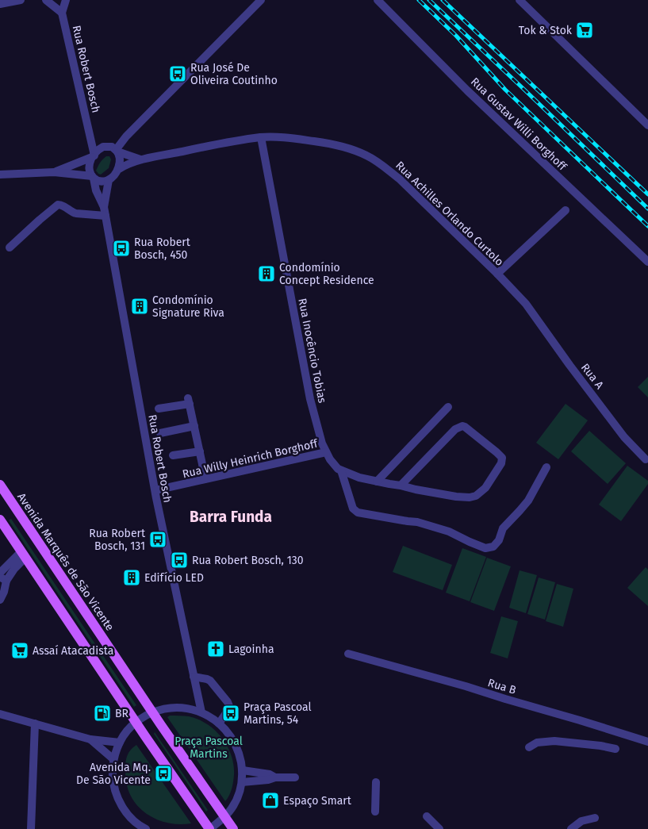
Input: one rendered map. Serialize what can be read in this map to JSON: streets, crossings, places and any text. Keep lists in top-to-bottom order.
{
  "streets": {
    "main road": ["Avenida Marquês de São Vicente"],
    "street": [
      "Rua Robert Bosch",
      "Rua Gustav Willi Borghoff",
      "Rua Achilles Orlando Curtolo",
      "Rua Inocêncio Tobias",
      "Rua A",
      "Rua Willy Heinrich Borghoff",
      "Rua B"
    ]
  },
  "crossings": [
    ["Rua Robert Bosch", "Rua Achilles Orlando Curtolo"],
    ["Rua Robert Bosch", "Rua Willy Heinrich Borghoff"],
    ["Rua Achilles Orlando Curtolo", "Rua Inocêncio Tobias"],
    ["Rua Achilles Orlando Curtolo", "Rua A"],
    ["Rua Inocêncio Tobias", "Rua Willy Heinrich Borghoff"]
  ],
  "districts": ["Barra Funda"],
  "parks": ["Praça Pascoal Martins"],
  "places": {
    "supermarket": ["Tok & Stok", "Assaí Atacadista"],
    "bus stop": [
      "Rua José De Oliveira Coutinho",
      "Rua Robert Bosch, 450",
      "Rua Robert Bosch, 131",
      "Rua Robert Bosch, 130",
      "Praça Pascoal Martins, 54",
      "Avenida Mq. De São Vicente"
    ],
    "building": ["Condomínio Concept Residence", "Condomínio Signature Riva", "Edifício LED"],
    "church": ["Lagoinha"],
    "fuel station": ["BR"],
    "shop": ["Espaço Smart"]
  }
}
